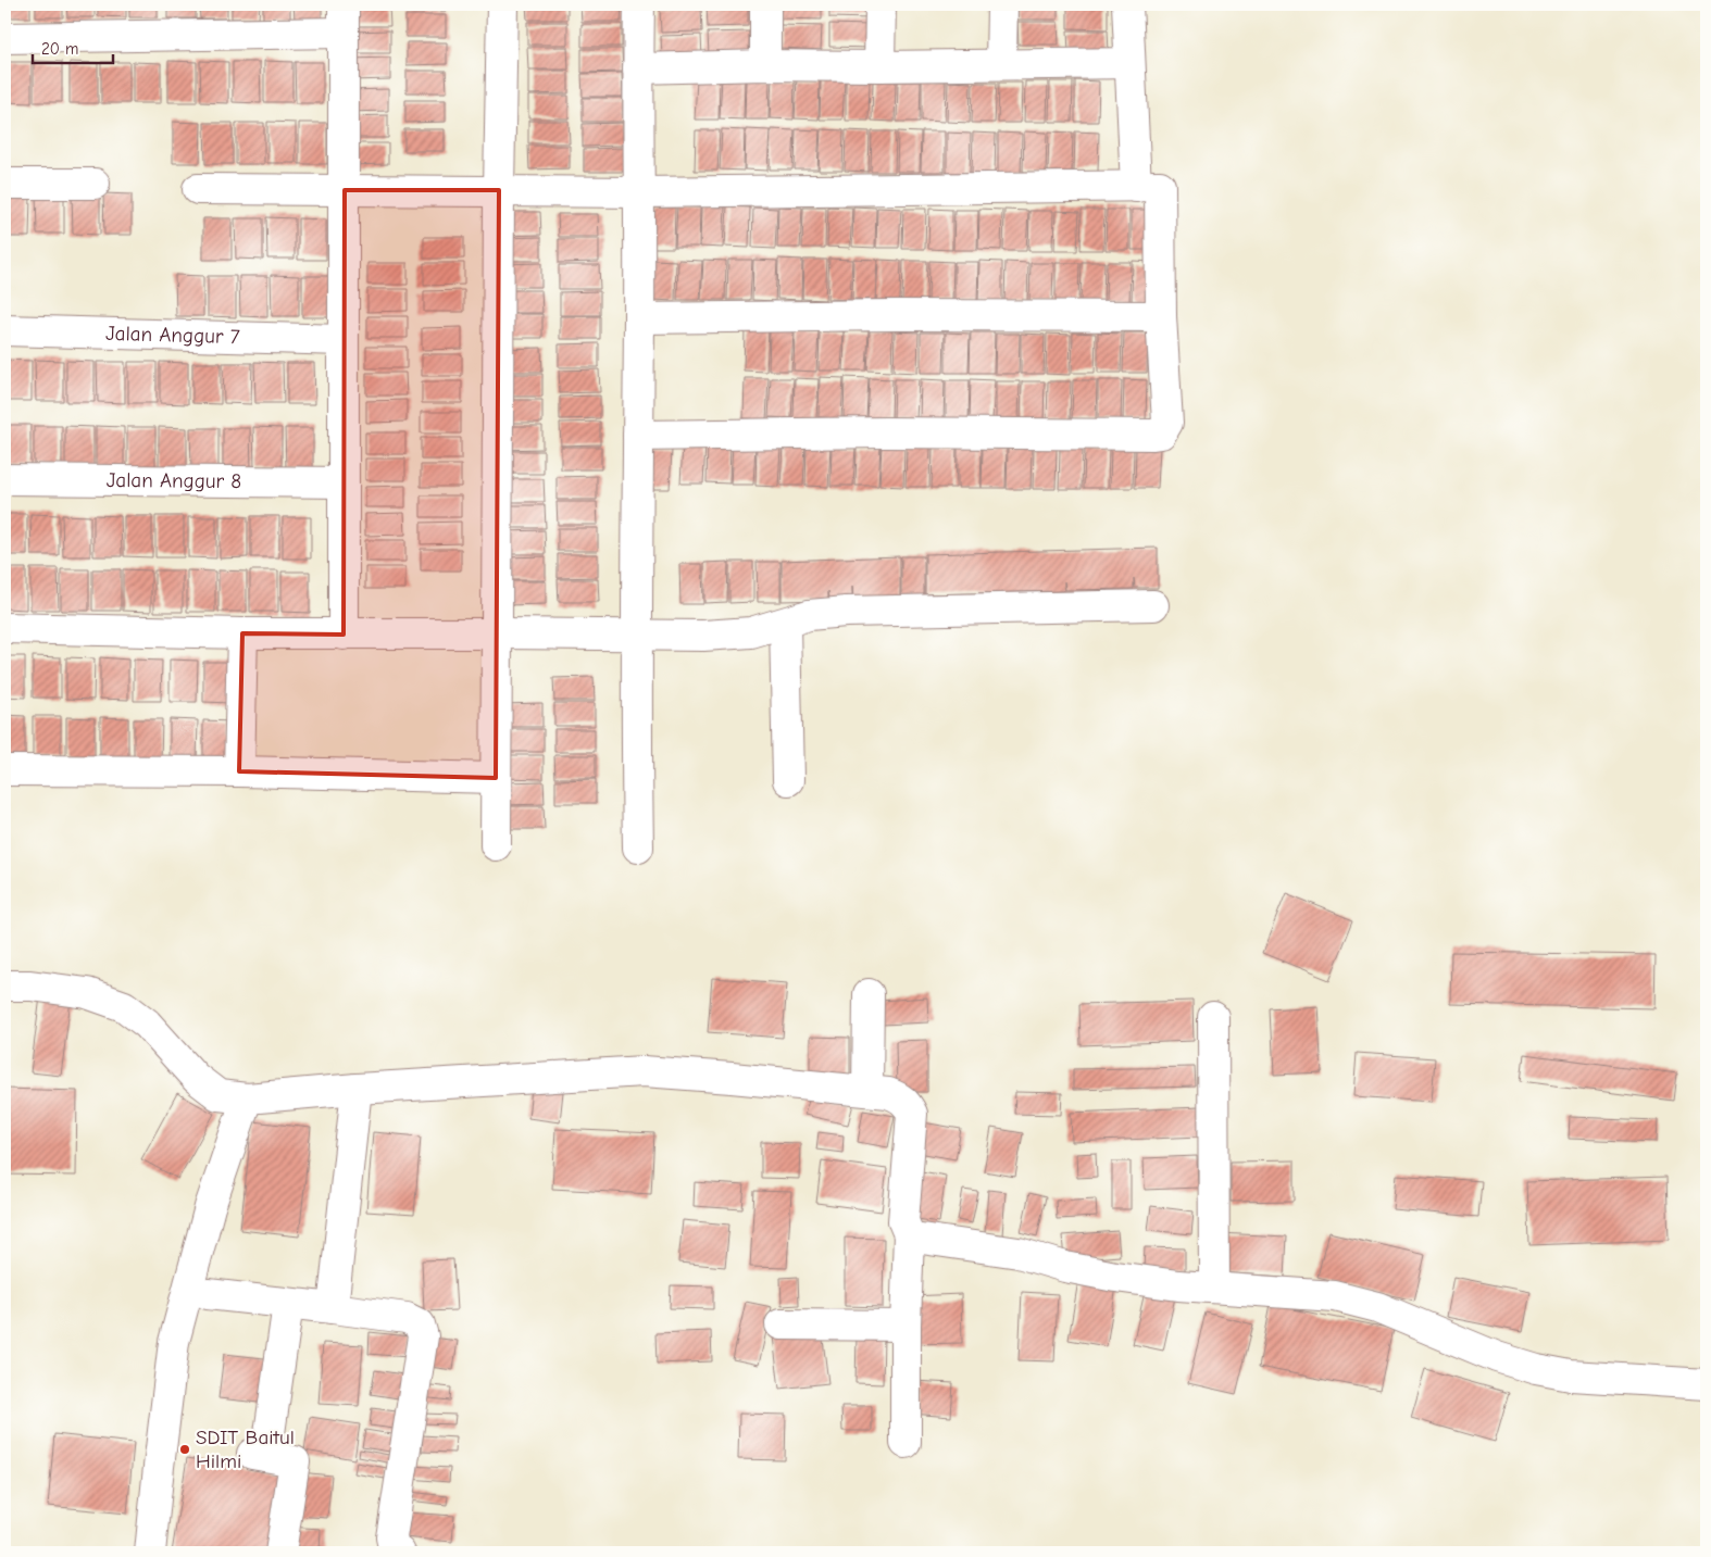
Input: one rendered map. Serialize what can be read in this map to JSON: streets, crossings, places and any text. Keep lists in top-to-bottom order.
{
  "streets": {
    "street": ["Jalan Anggur 7", "Jalan Anggur 8"]
  },
  "places": ["SDIT Baitul Hilmi"],
  "scale_bar": "20 m"
}
